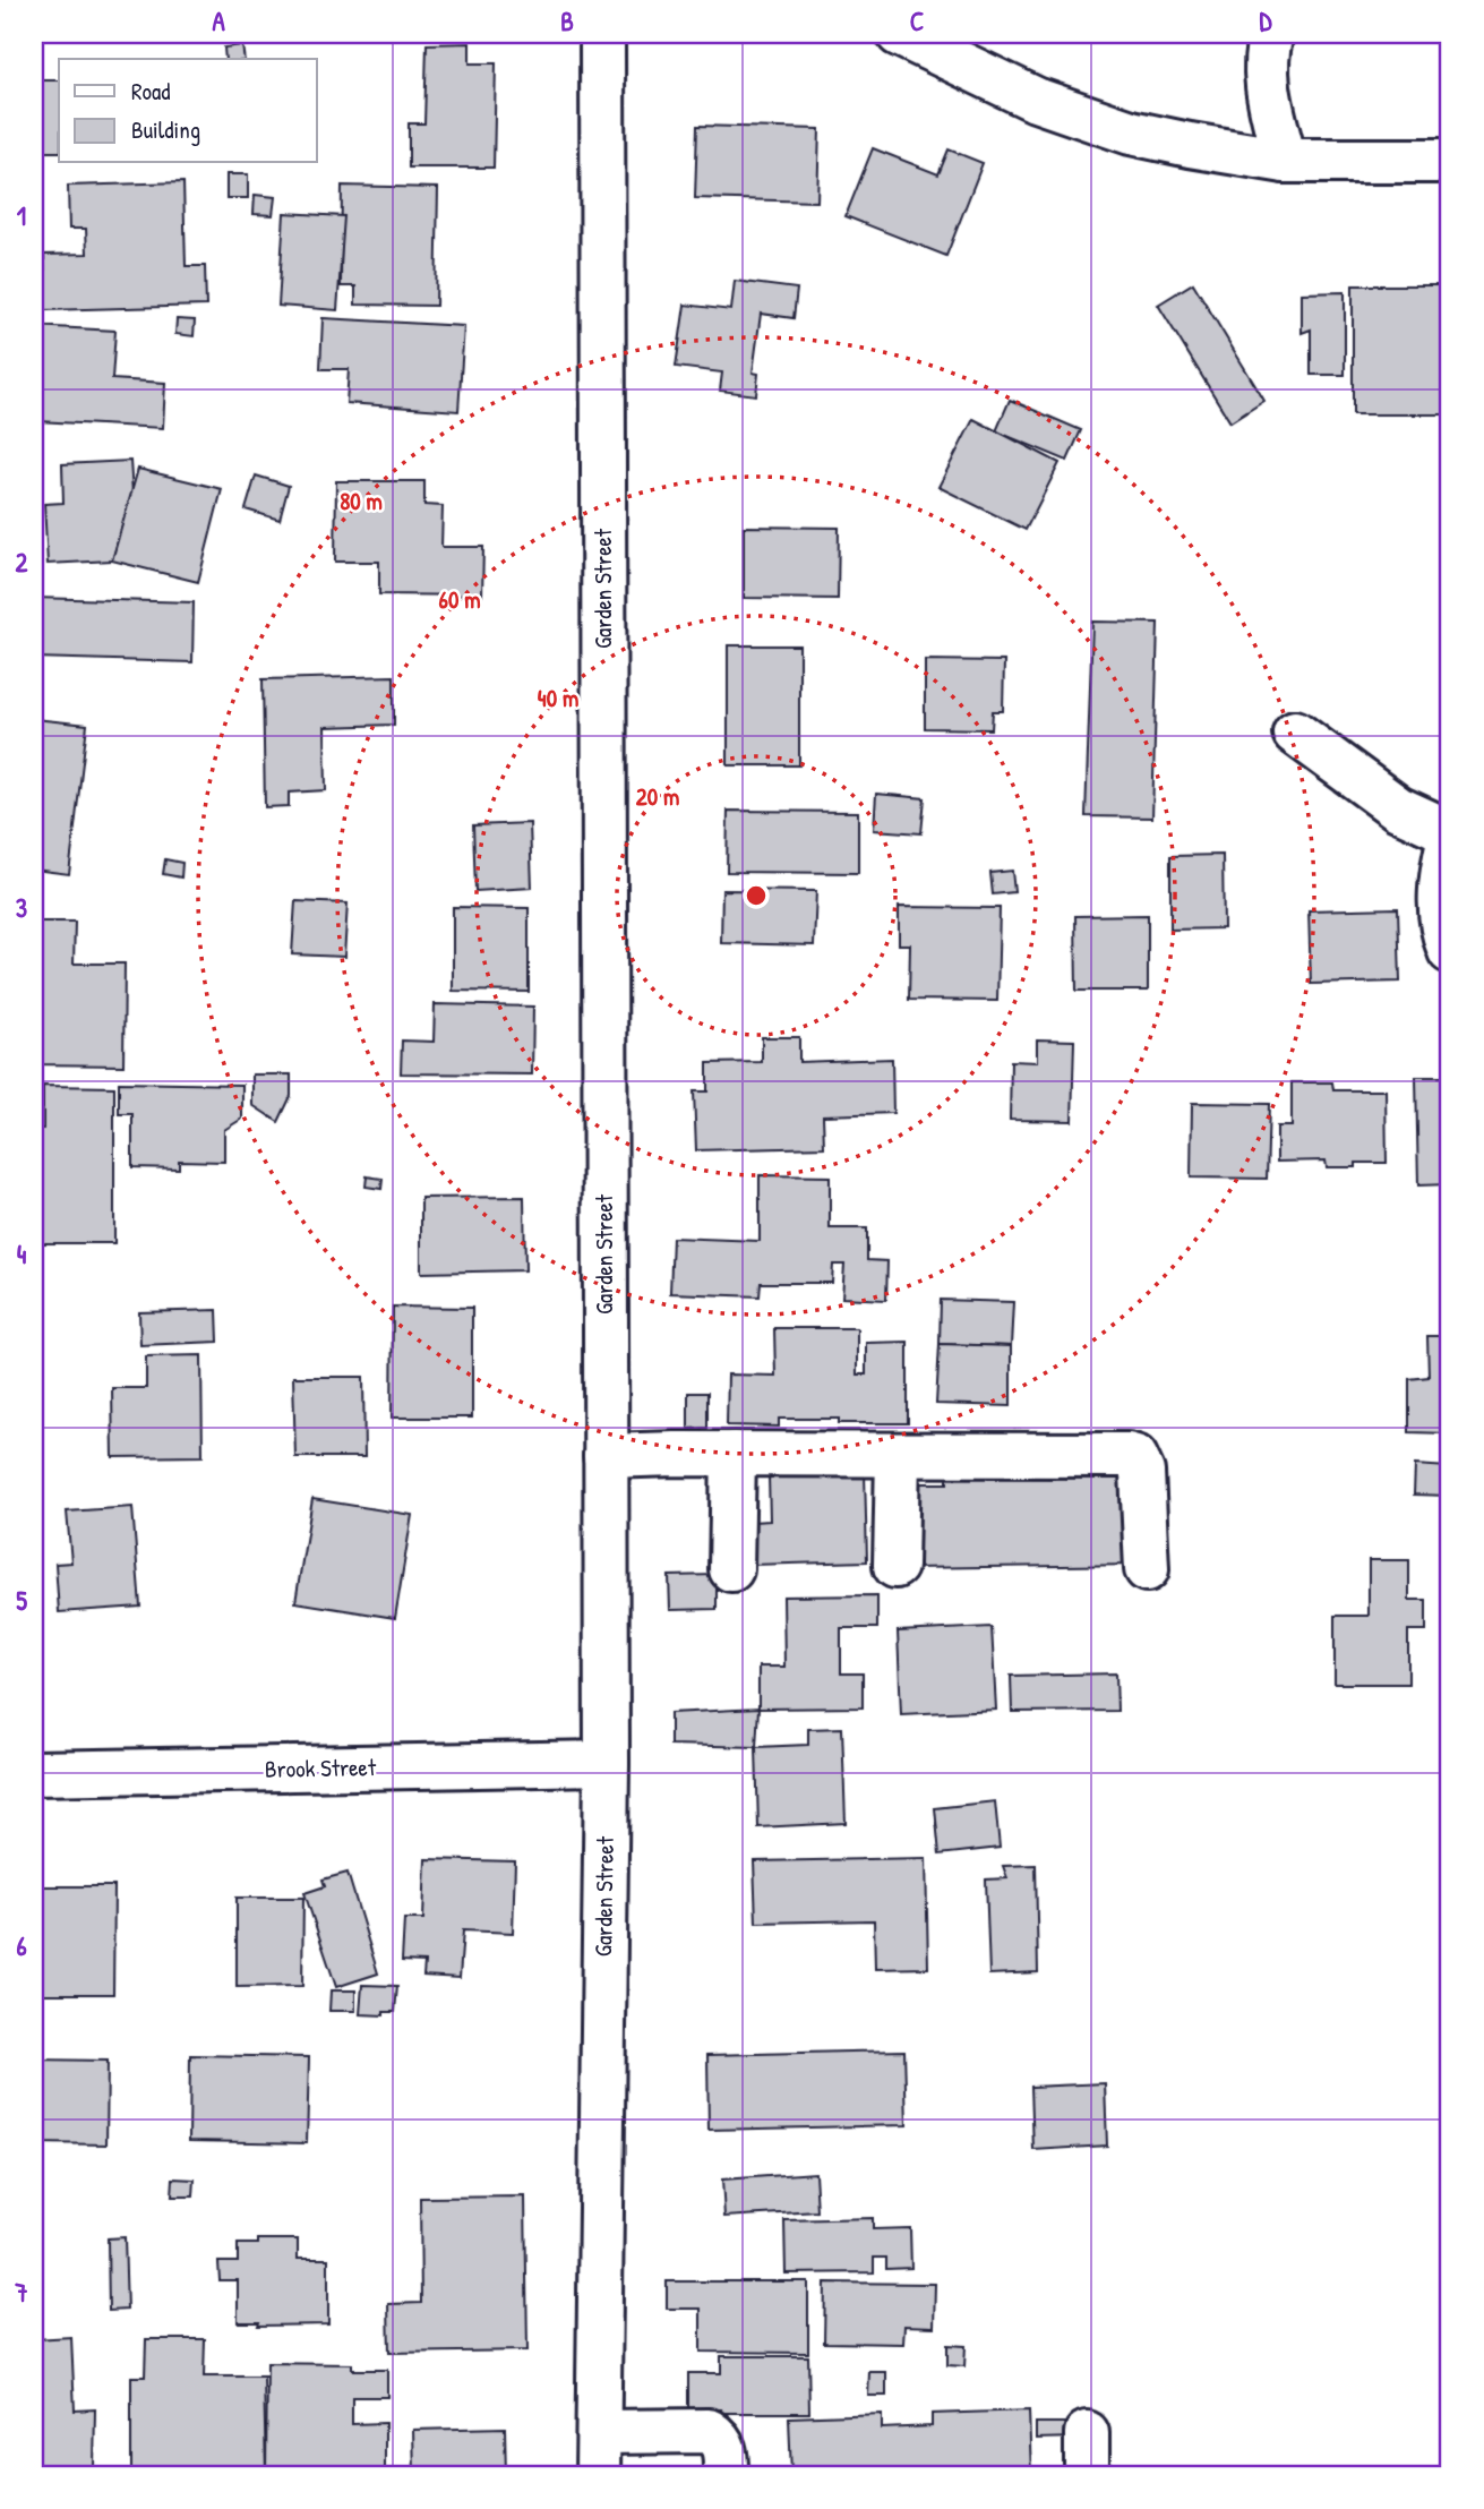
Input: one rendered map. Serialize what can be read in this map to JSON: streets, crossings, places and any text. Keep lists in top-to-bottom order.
{
  "streets": {
    "street": ["Garden Street", "Brook Street"]
  },
  "crossings": [
    ["Garden Street", "Brook Street"]
  ],
  "legend": ["Road", "Building"],
  "grid": {
    "columns": [
      "A",
      "B",
      "C",
      "D"
    ],
    "rows": [
      "1",
      "2",
      "3",
      "4",
      "5",
      "6",
      "7"
    ]
  },
  "rings": [
    "80 m",
    "60 m",
    "40 m",
    "20 m"
  ]
}
